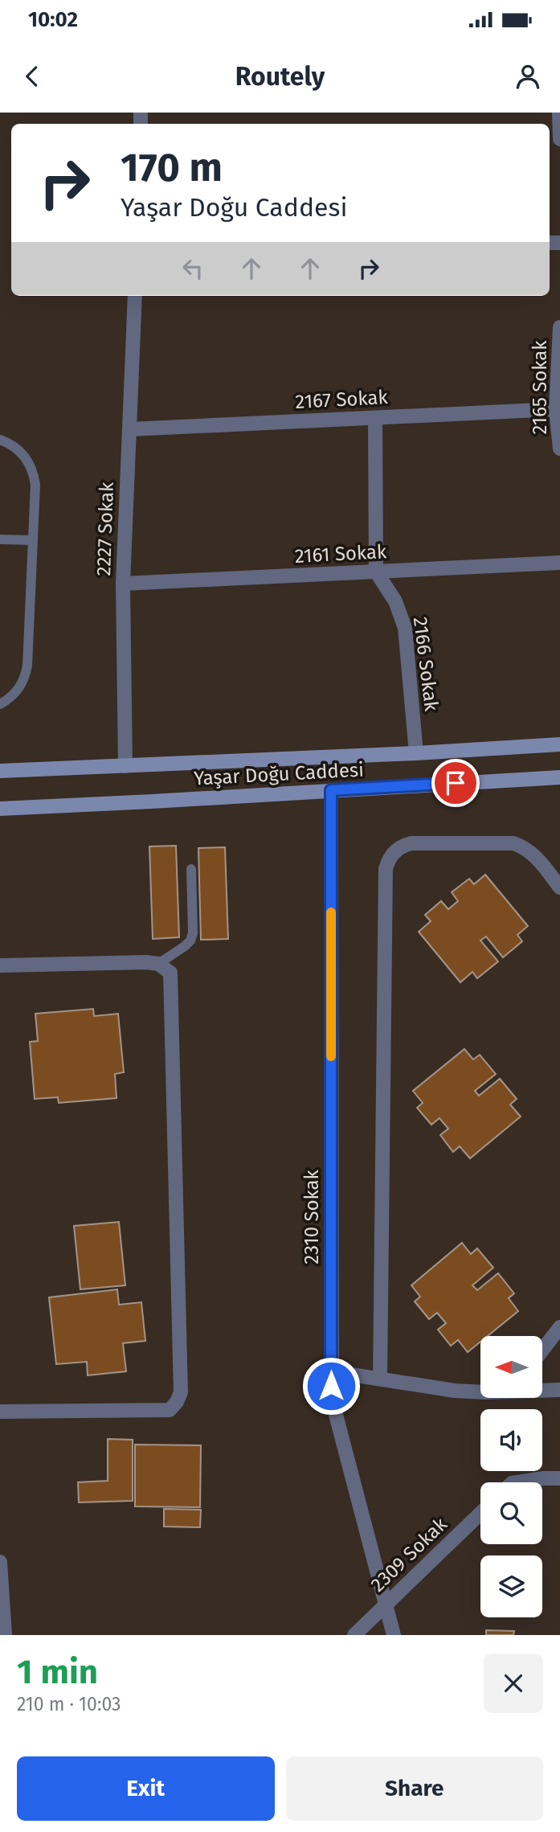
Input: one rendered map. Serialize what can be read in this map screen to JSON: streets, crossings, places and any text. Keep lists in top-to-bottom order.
{
  "streets": {
    "main road": ["Yaşar Doğu Caddesi"],
    "street": [
      "2165 Sokak",
      "2167 Sokak",
      "2227 Sokak",
      "2161 Sokak",
      "2166 Sokak",
      "2310 Sokak",
      "2309 Sokak"
    ]
  },
  "crossings": [
    ["2165 Sokak", "2167 Sokak"],
    ["2167 Sokak", "2227 Sokak"],
    ["2227 Sokak", "2161 Sokak"],
    ["2227 Sokak", "Yaşar Doğu Caddesi"],
    ["2161 Sokak", "2166 Sokak"],
    ["2166 Sokak", "Yaşar Doğu Caddesi"],
    ["Yaşar Doğu Caddesi", "2310 Sokak"],
    ["2310 Sokak", "2309 Sokak"]
  ],
  "north": "left",
  "page": {
    "status": "10:02",
    "header": "Routely",
    "turn": ["170 m", "Yaşar Doğu Caddesi"],
    "heading": ["1 min", "210 m · 10:03"],
    "buttons": ["Exit", "Share"]
  }
}
